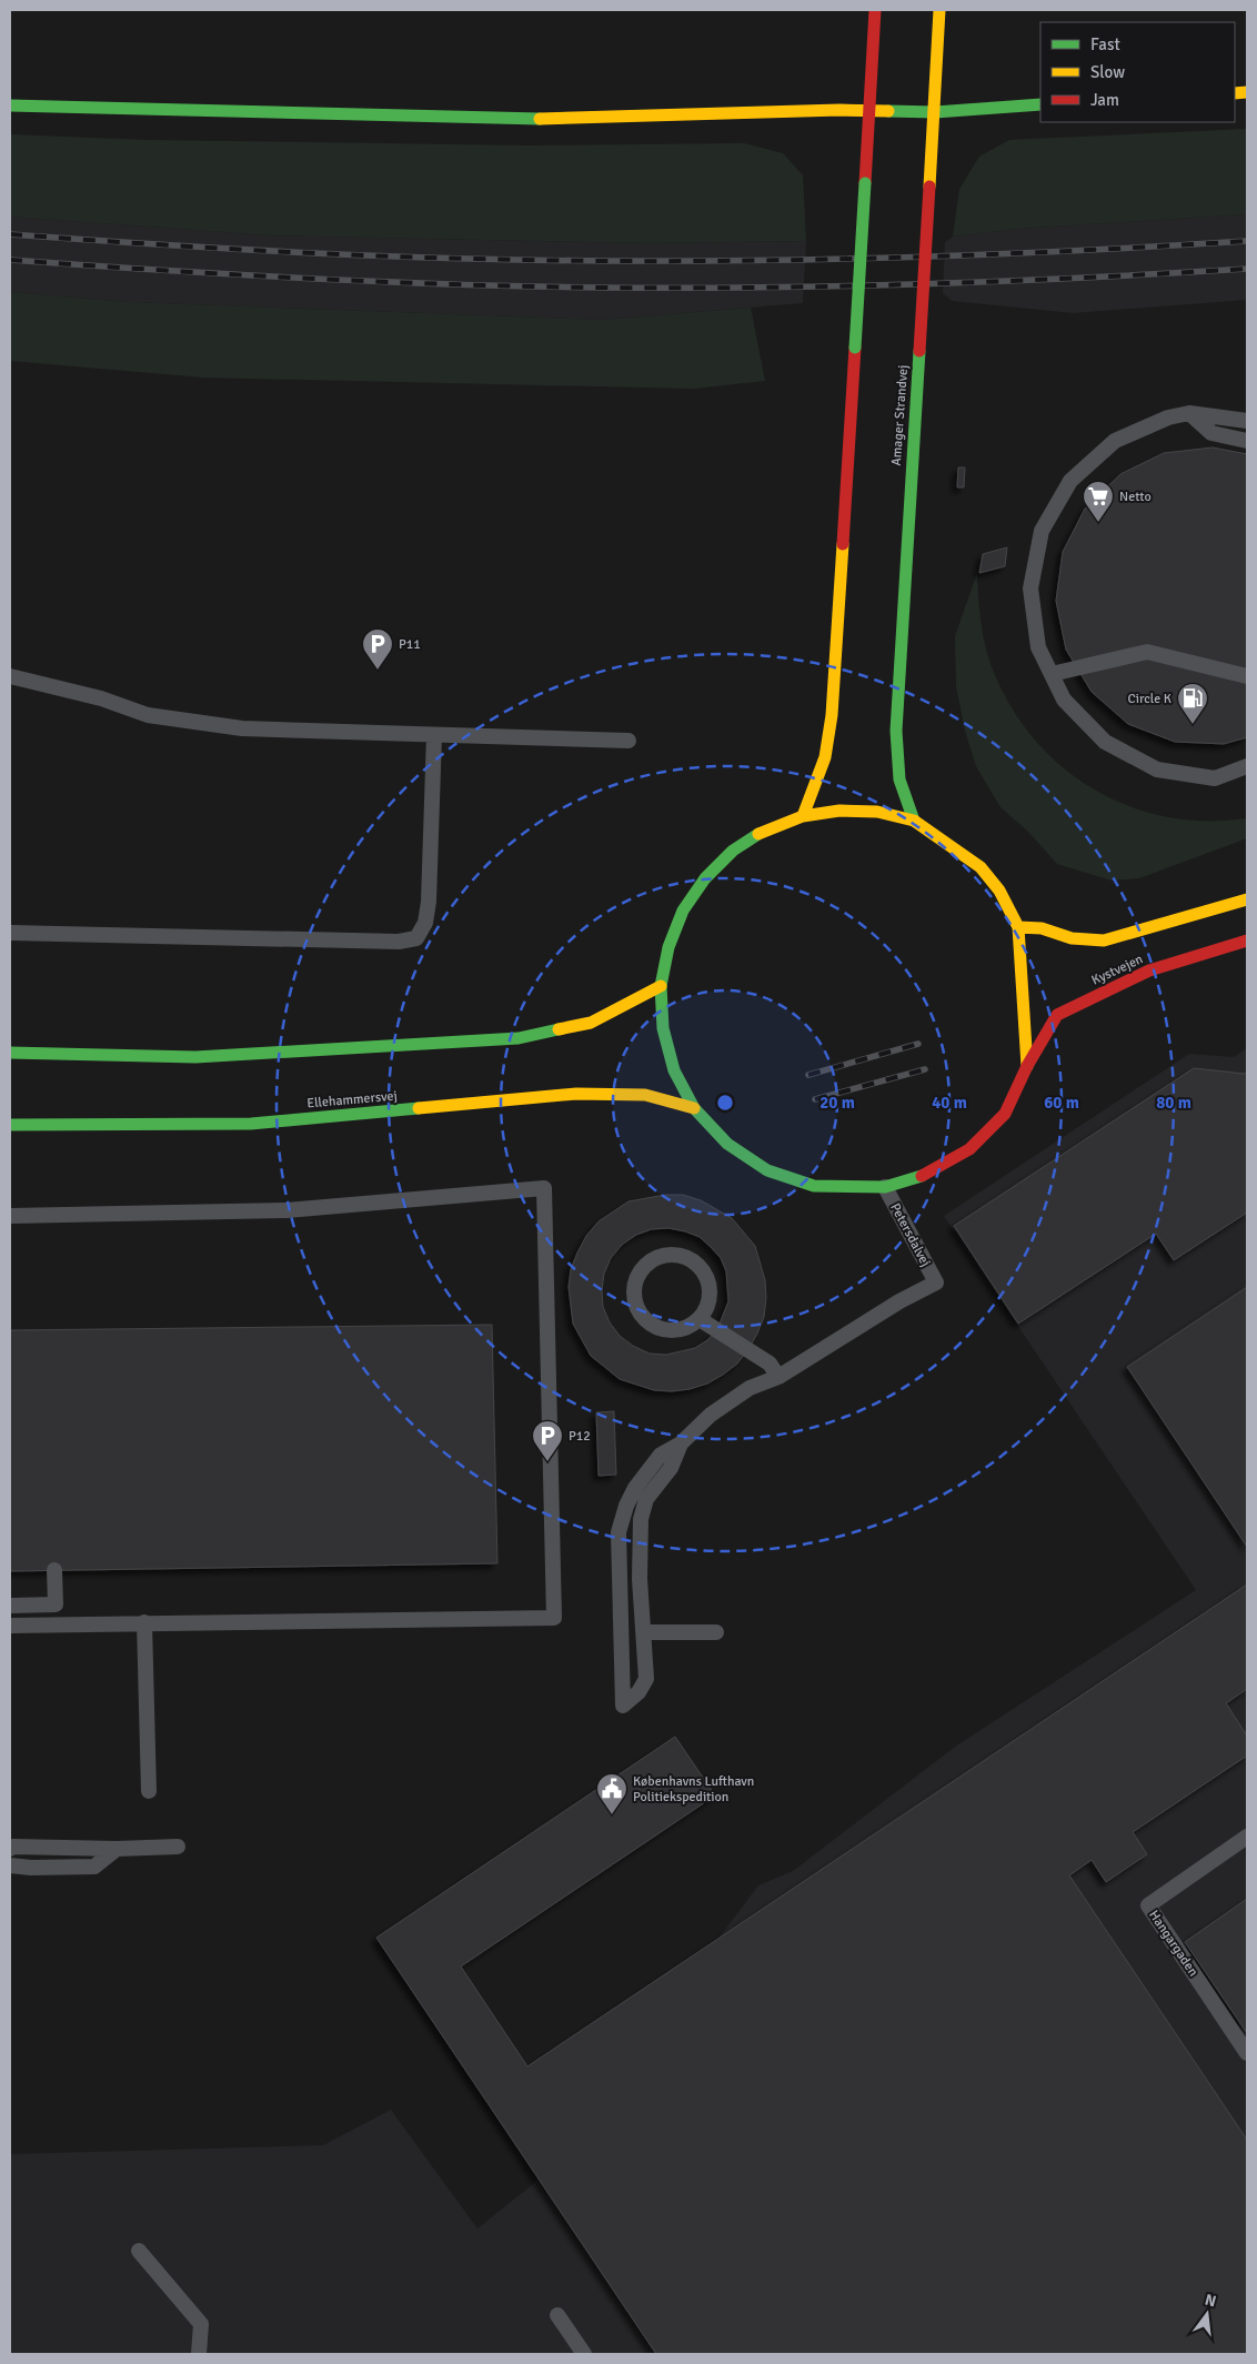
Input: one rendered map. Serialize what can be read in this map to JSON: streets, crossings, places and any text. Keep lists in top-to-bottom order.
{
  "streets": {
    "main road": ["Amager Strandvej", "Kystvejen", "Ellehammersvej"],
    "lane": ["Petersdalvej", "Hangargaden"]
  },
  "crossings": [
    ["Amager Strandvej", "Kystvejen"],
    ["Kystvejen", "Ellehammersvej"],
    ["Kystvejen", "Petersdalvej"]
  ],
  "places": {
    "supermarket": ["Netto"],
    "parking": ["P11", "P12"],
    "fuel station": ["Circle K"],
    "public building": ["Københavns Lufthavn Politiekspedition"]
  },
  "legend": ["Fast", "Slow", "Jam"],
  "north": "top",
  "rings": [
    "20 m",
    "40 m",
    "60 m",
    "80 m"
  ]
}
